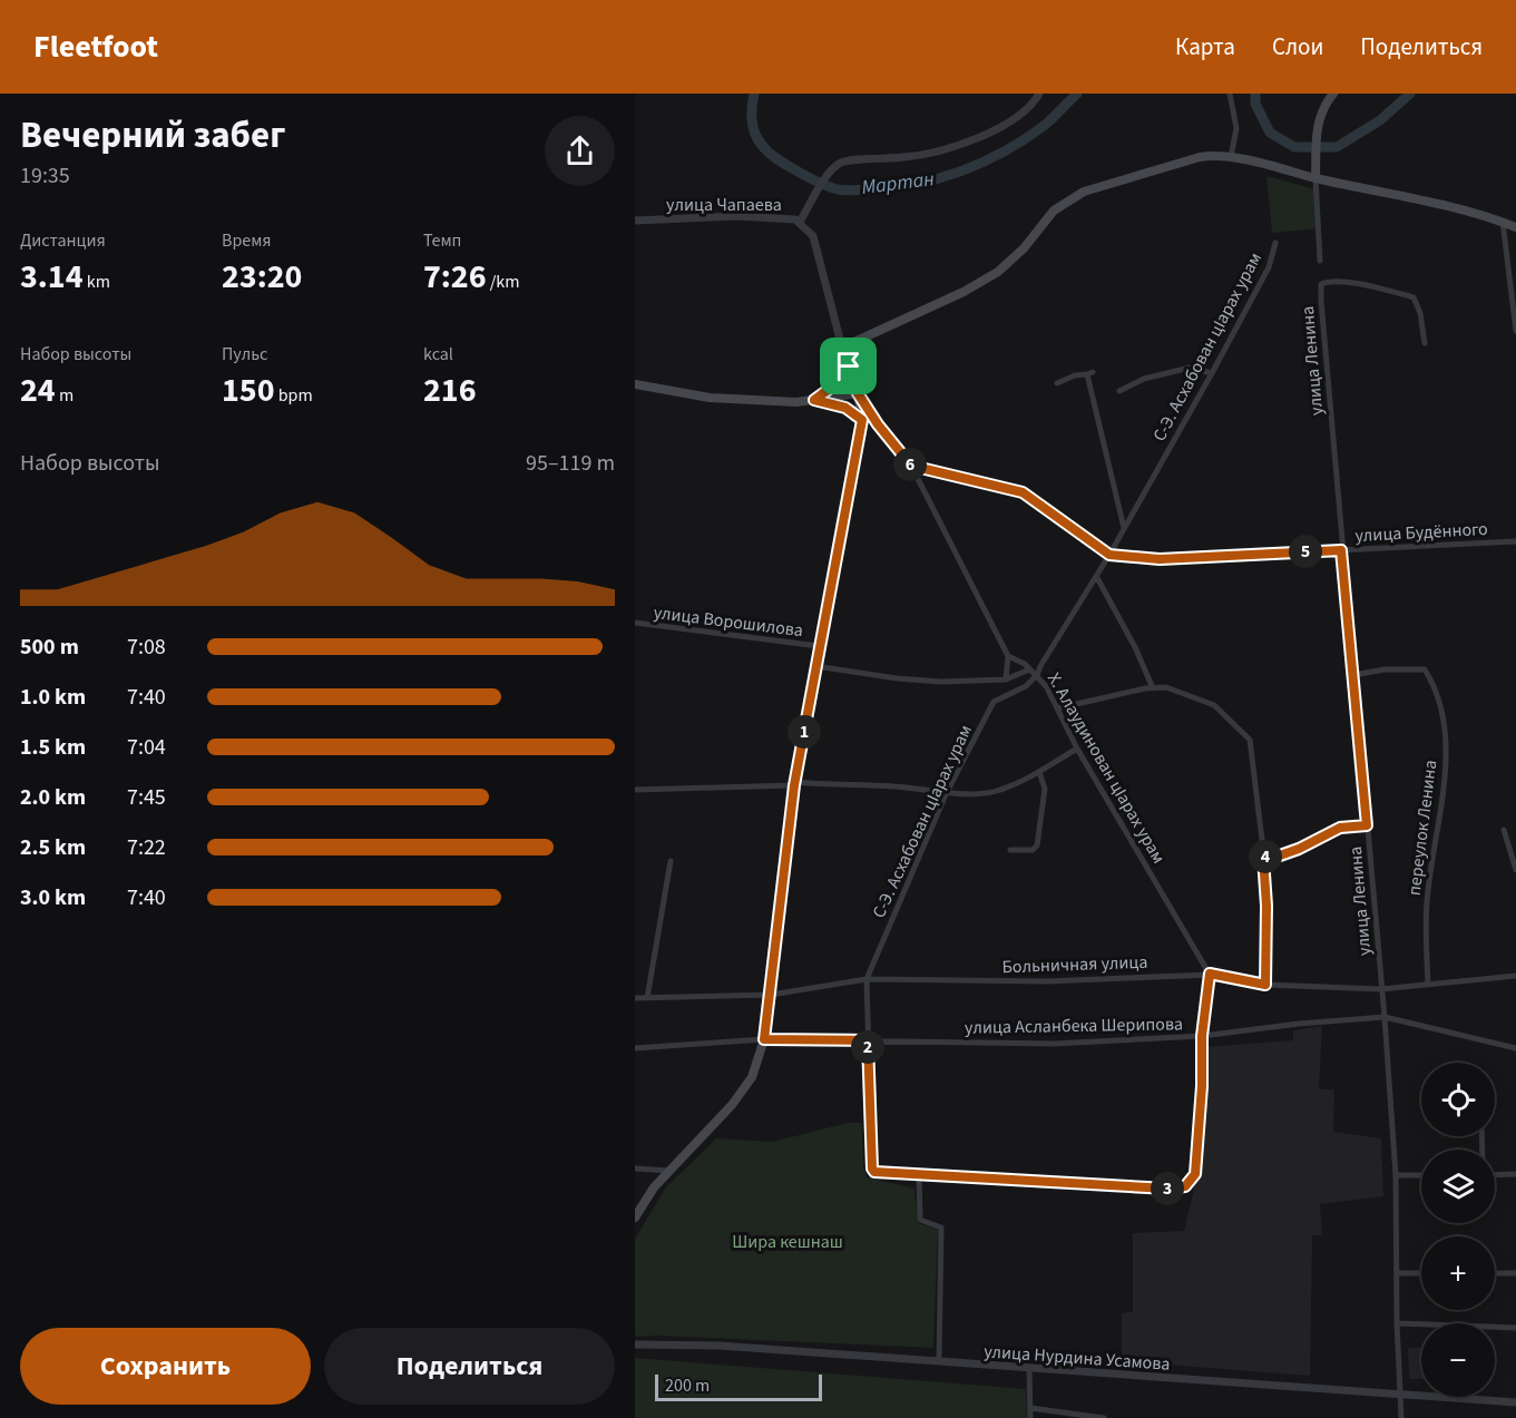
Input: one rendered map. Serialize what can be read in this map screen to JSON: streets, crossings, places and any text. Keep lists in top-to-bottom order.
{
  "streets": {
    "street": [
      "улица Чапаева",
      "С-Э. Асхабован цIарах урам",
      "улица Ленина",
      "улица Будённого",
      "улица Ворошилова",
      "Х. Алаудинован цIарах урам",
      "переулок Ленина",
      "Больничная улица",
      "улица Асланбека Шерипова",
      "улица Нурдина Усамова"
    ]
  },
  "crossings": [
    ["С-Э. Асхабован цIарах урам", "улица Будённого"],
    ["С-Э. Асхабован цIарах урам", "Х. Алаудинован цIарах урам"],
    ["С-Э. Асхабован цIарах урам", "Больничная улица"],
    ["С-Э. Асхабован цIарах урам", "улица Асланбека Шерипова"],
    ["улица Ленина", "улица Будённого"],
    ["улица Ленина", "переулок Ленина"],
    ["улица Ленина", "Больничная улица"],
    ["улица Ленина", "улица Асланбека Шерипова"],
    ["улица Ленина", "улица Нурдина Усамова"],
    ["Х. Алаудинован цIарах урам", "Больничная улица"],
    ["переулок Ленина", "Больничная улица"]
  ],
  "water": ["Мартан"],
  "parks": ["Шира кешнаш"],
  "scale_bar": "200 m",
  "page": {
    "header": "Fleetfoot",
    "nav": ["Карта", "Слои", "Поделиться"],
    "heading": ["Вечерний забег", "19:35"],
    "stats": [
      ["Дистанция", "3.14 km"],
      ["Время", "23:20"],
      ["Темп", "7:26 /km"],
      ["Набор высоты", "24 m"],
      ["Пульс", "150 bpm"],
      ["kcal", "216"]
    ],
    "chart": ["Набор высоты", "95–119 m"],
    "pins": [
      "6",
      "5",
      "1",
      "4",
      "2",
      "3"
    ],
    "list": [
      {
        "name": "500 m",
        "note": "7:08"
      },
      {
        "name": "1.0 km",
        "note": "7:40"
      },
      {
        "name": "1.5 km",
        "note": "7:04"
      },
      {
        "name": "2.0 km",
        "note": "7:45"
      },
      {
        "name": "2.5 km",
        "note": "7:22"
      },
      {
        "name": "3.0 km",
        "note": "7:40"
      }
    ],
    "map_buttons": ["+", "−"],
    "buttons": ["Сохранить", "Поделиться"],
    "scale": "200 m"
  }
}
